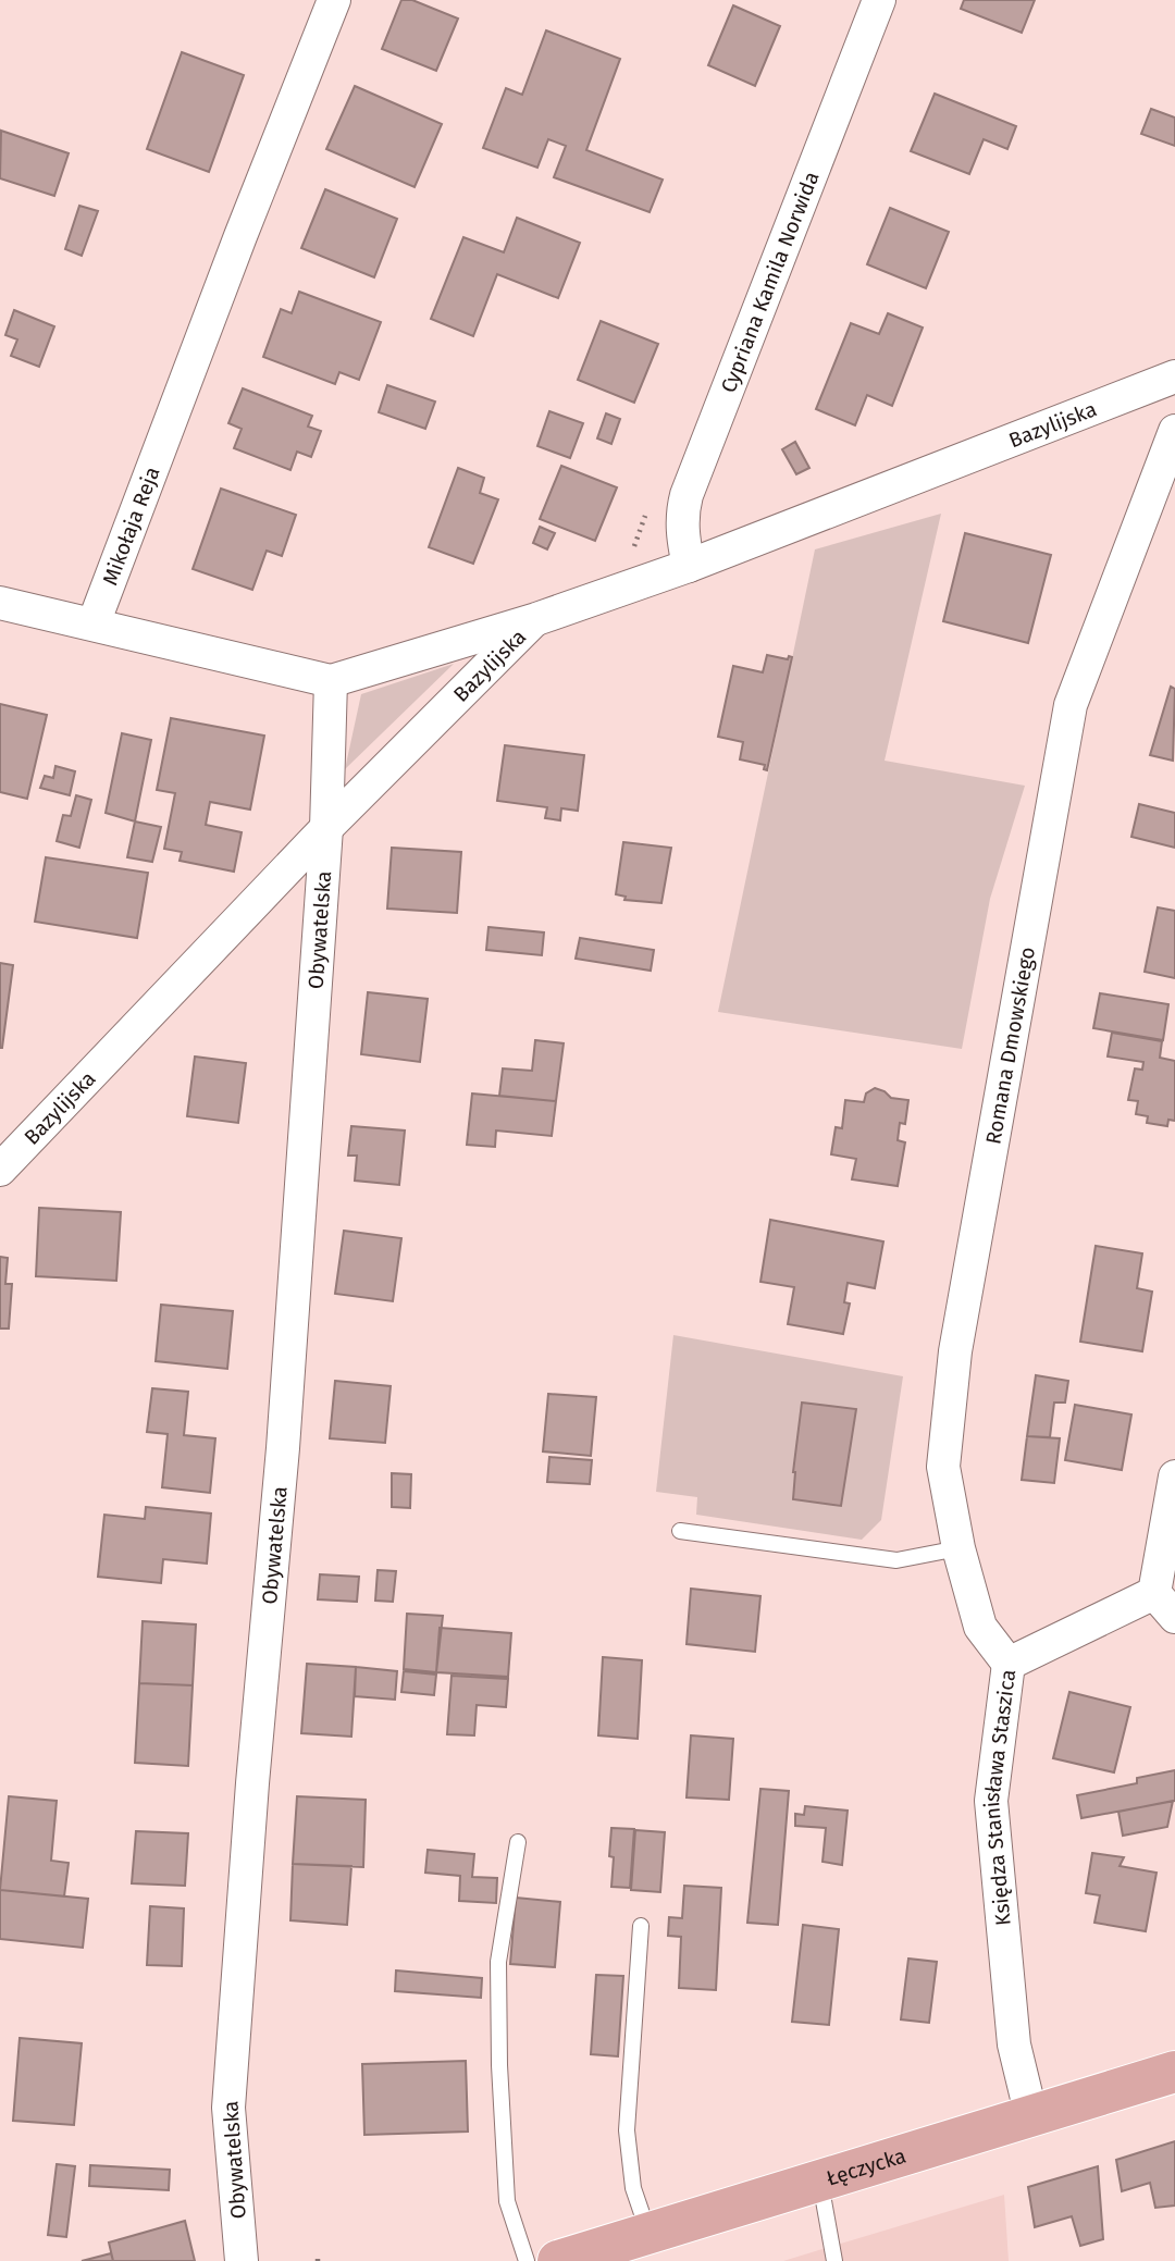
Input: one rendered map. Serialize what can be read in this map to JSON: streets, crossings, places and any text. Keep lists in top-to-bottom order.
{
  "streets": {
    "main road": ["Łęczycka"],
    "street": [
      "Cypriana Kamila Norwida",
      "Bazylijska",
      "Mikołaja Reja",
      "Obywatelska",
      "Romana Dmowskiego",
      "Księdza Stanisława Staszica"
    ]
  },
  "crossings": [
    ["Cypriana Kamila Norwida", "Bazylijska"],
    ["Bazylijska", "Obywatelska"],
    ["Romana Dmowskiego", "Księdza Stanisława Staszica"],
    ["Księdza Stanisława Staszica", "Łęczycka"]
  ]
}
